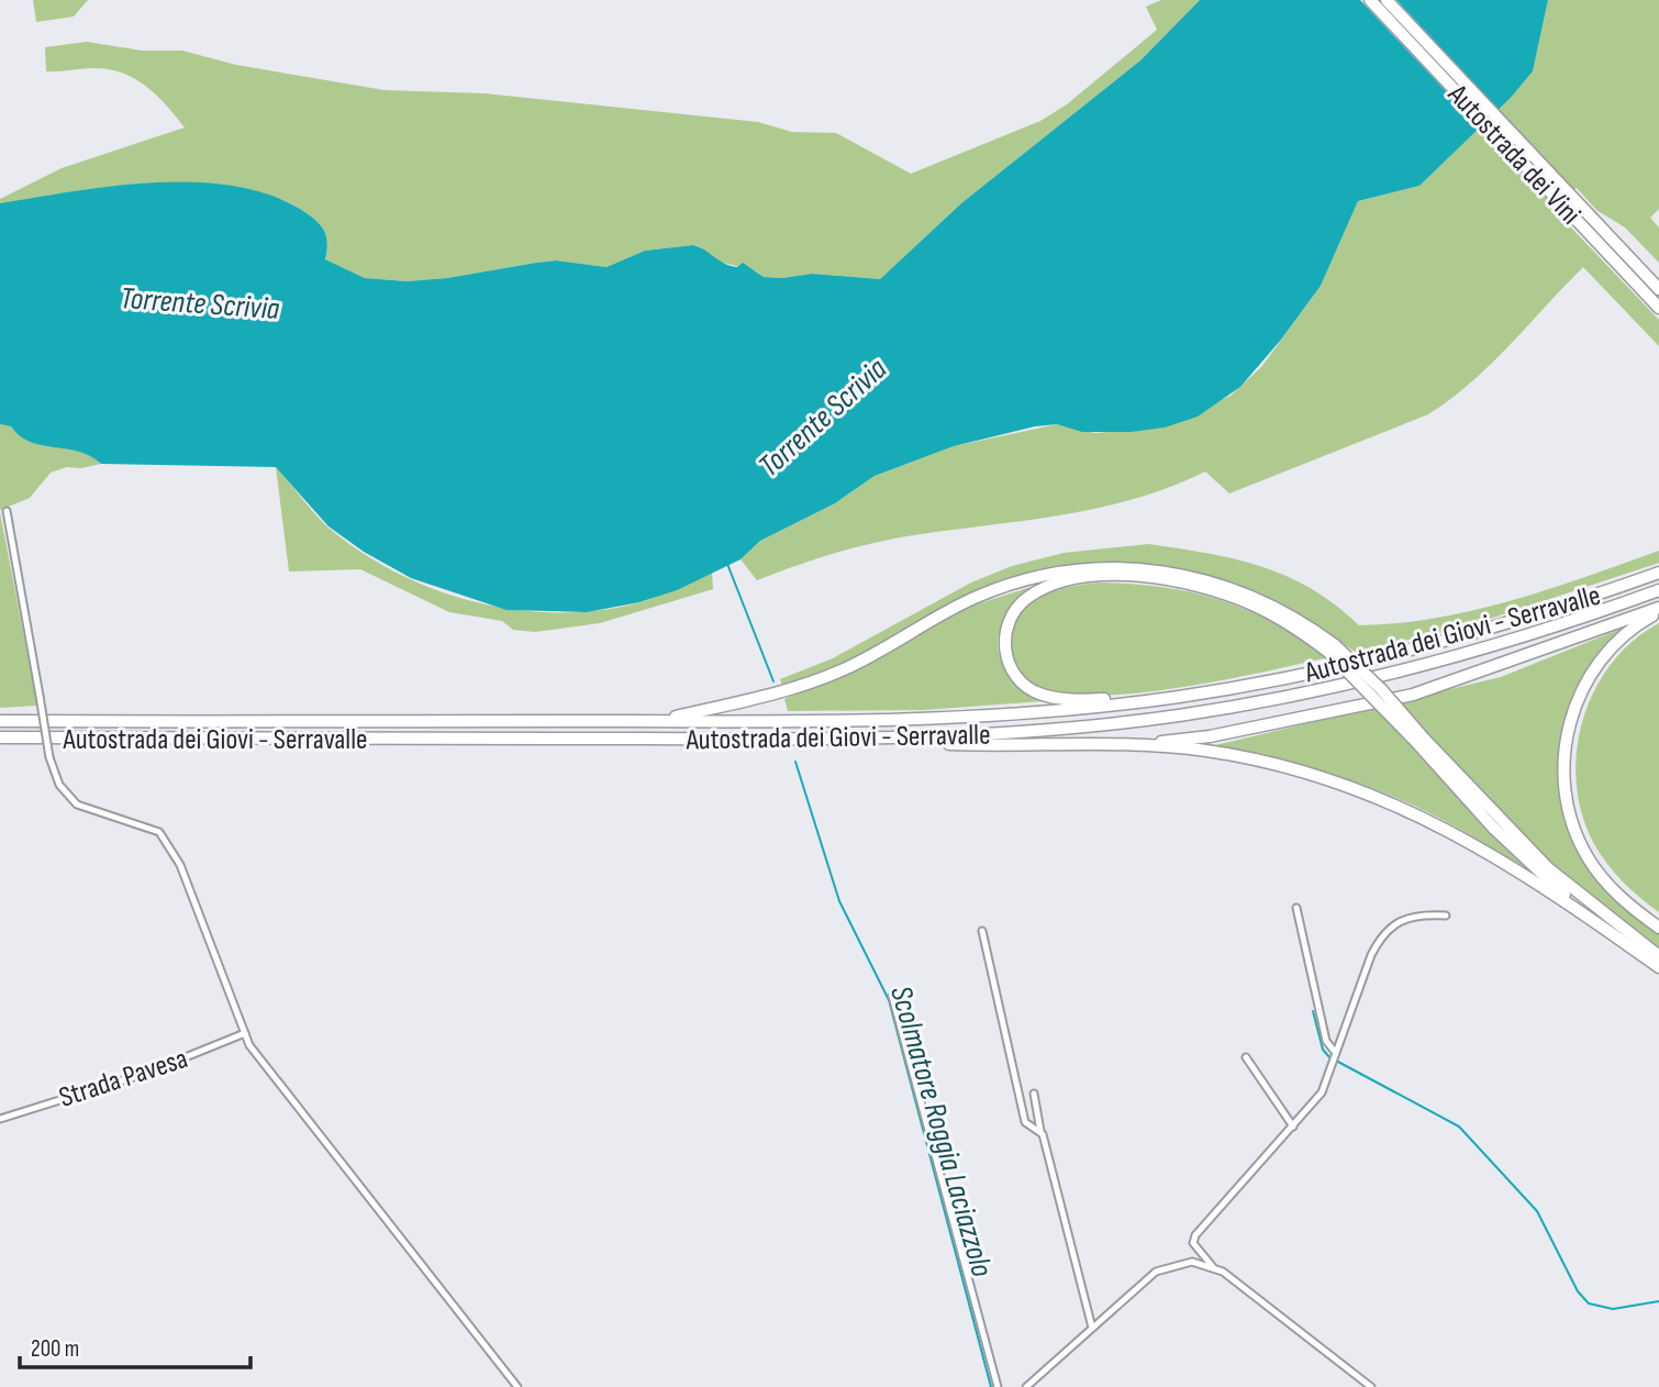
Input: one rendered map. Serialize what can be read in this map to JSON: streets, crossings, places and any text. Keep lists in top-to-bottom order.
{
  "streets": {
    "highway": ["Autostrada dei Vini", "Autostrada dei Giovi - Serravalle"],
    "street": ["Strada Pavesa"]
  },
  "water": ["Torrente Scrivia", "Scolmatore Roggia Laciazzolo"],
  "scale_bar": "200 m"
}
